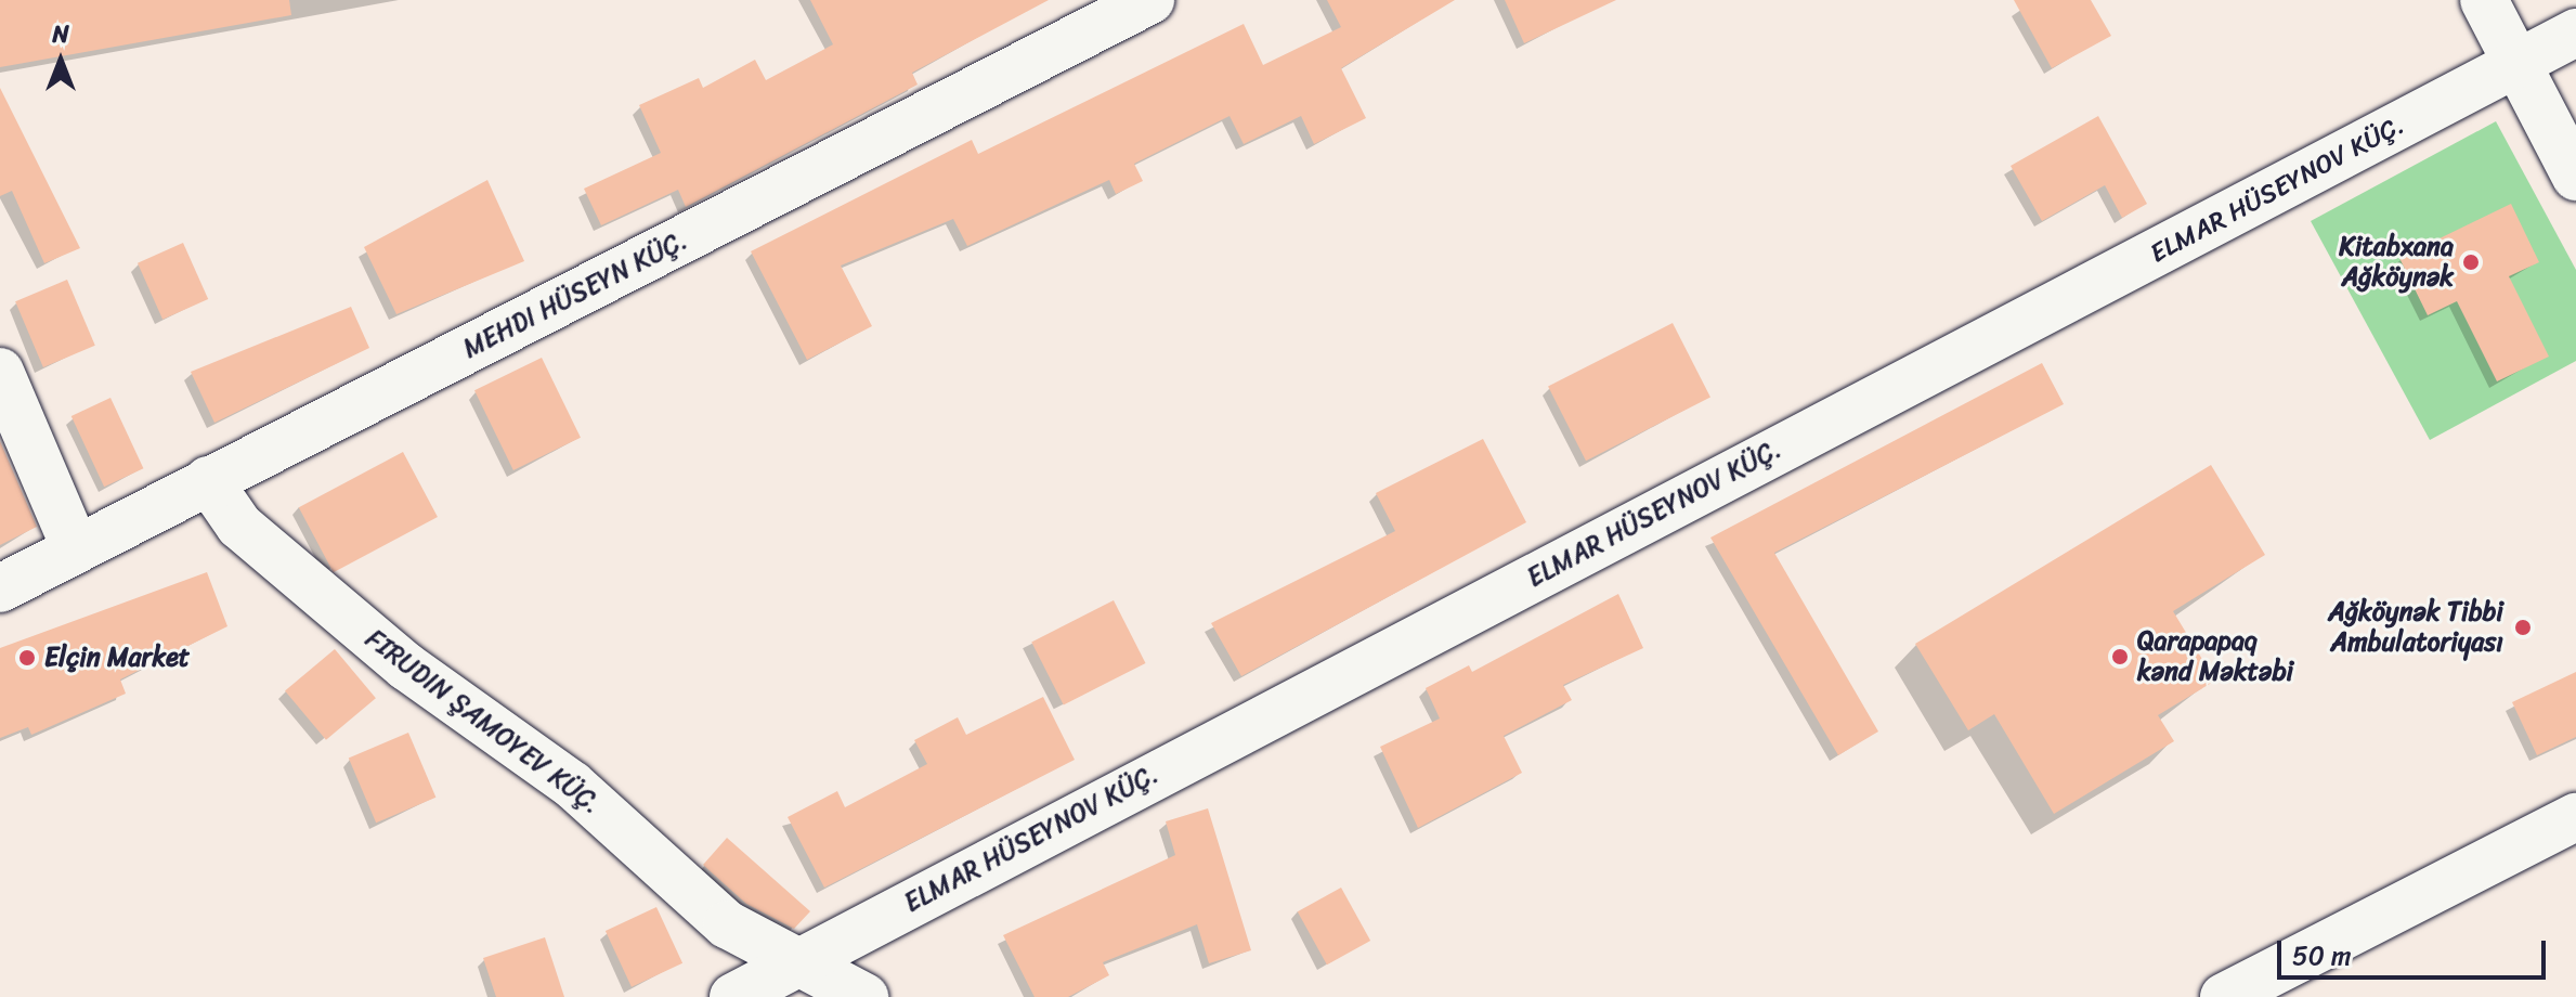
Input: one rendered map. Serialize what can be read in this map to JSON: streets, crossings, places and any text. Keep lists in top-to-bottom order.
{
  "streets": {
    "street": ["ELMAR HÜSEYNOV KÜÇ.", "MEHDI HÜSEYN KÜÇ.", "FIRUDIN ŞAMOYEV KÜÇ."]
  },
  "crossings": [
    ["ELMAR HÜSEYNOV KÜÇ.", "FIRUDIN ŞAMOYEV KÜÇ."],
    ["MEHDI HÜSEYN KÜÇ.", "FIRUDIN ŞAMOYEV KÜÇ."]
  ],
  "places": [
    "Kitabxana Ağköynək",
    "Ağköynək Tibbi Ambulatoriyası",
    "Qarapapaq kənd Məktəbi",
    "Elçin Market"
  ],
  "scale_bar": "50 m",
  "north": "top"
}
